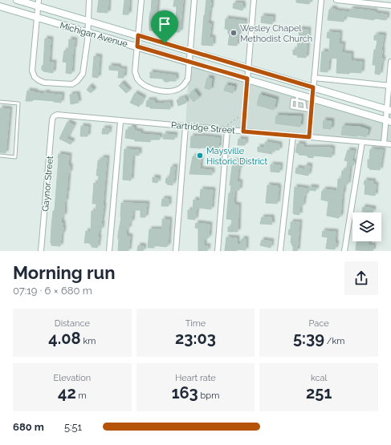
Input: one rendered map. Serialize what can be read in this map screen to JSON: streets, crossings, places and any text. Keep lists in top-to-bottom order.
{
  "streets": {
    "main road": ["Michigan Avenue"],
    "street": ["Partridge Street", "Gaynor Street"]
  },
  "crossings": [
    ["Partridge Street", "Gaynor Street"]
  ],
  "places": ["Wesley Chapel Methodist Church", "Maysville Historic District"],
  "page": {
    "heading": ["Morning run", "07:19 · 6 × 680 m"],
    "stats": [
      ["Distance", "4.08 km"],
      ["Time", "23:03"],
      ["Pace", "5:39 /km"],
      ["Elevation", "42 m"],
      ["Heart rate", "163 bpm"],
      ["kcal", "251"]
    ],
    "list": [
      {
        "name": "680 m",
        "note": "5:51"
      }
    ]
  }
}
